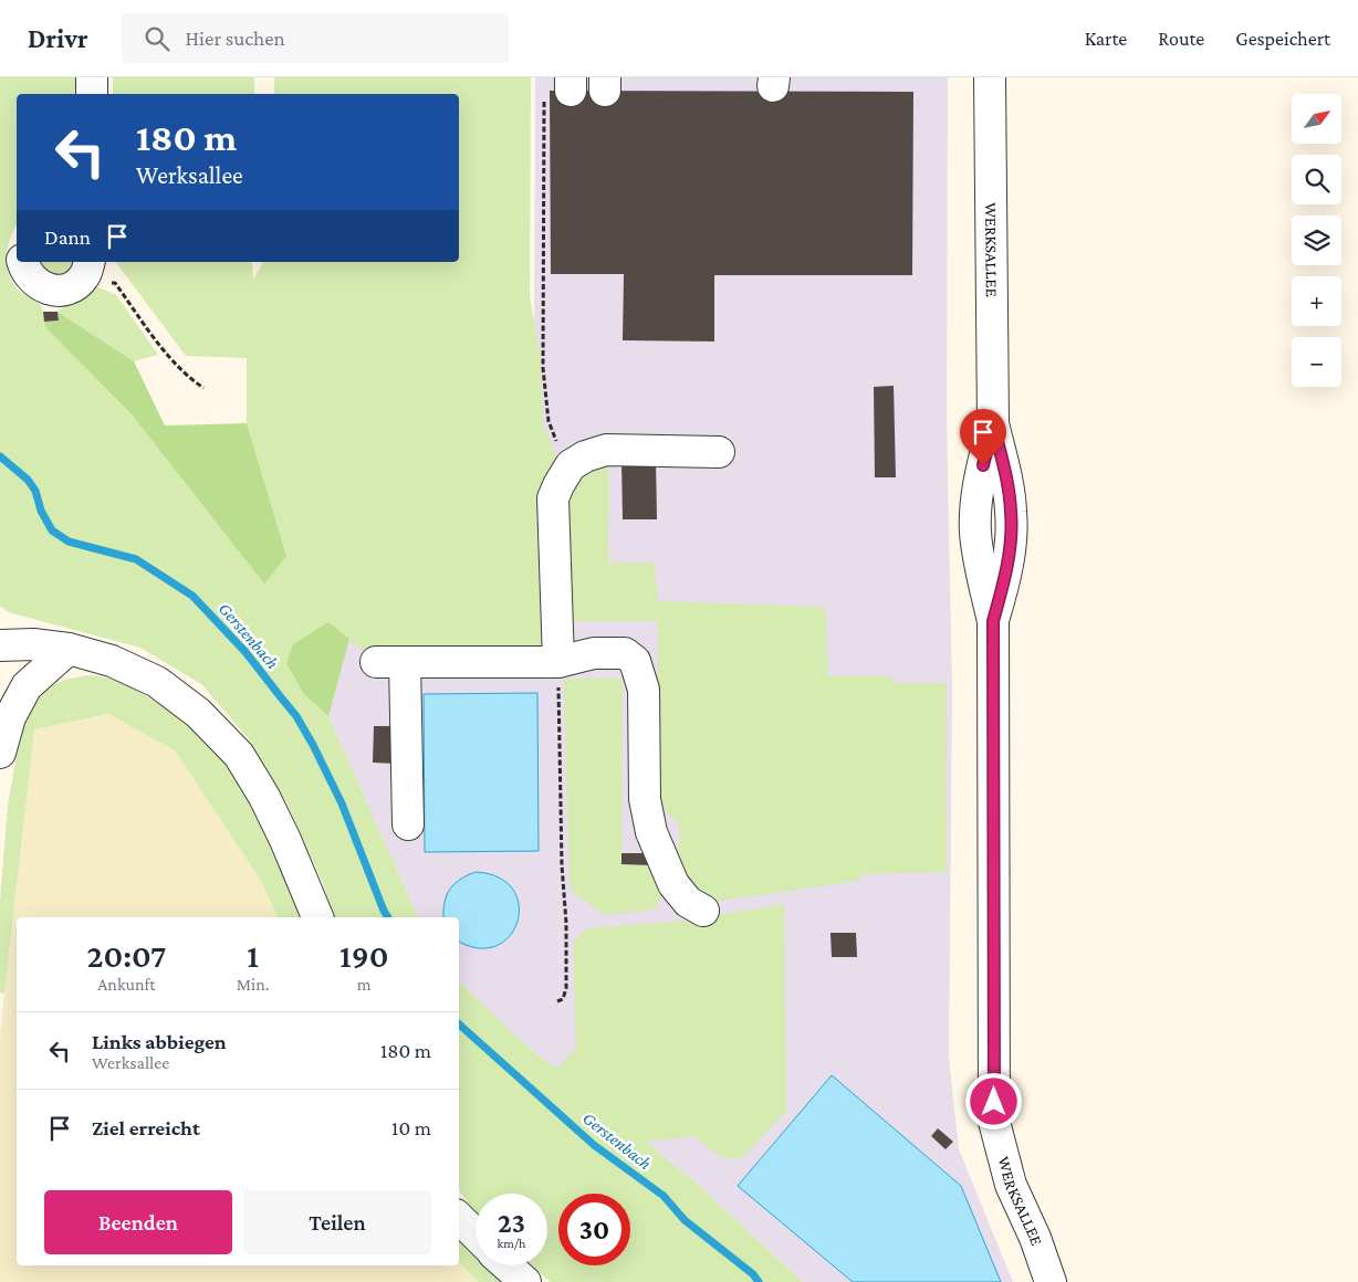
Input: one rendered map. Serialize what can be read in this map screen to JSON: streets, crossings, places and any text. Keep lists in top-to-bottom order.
{
  "streets": {
    "street": ["WERKSALLEE"]
  },
  "water": ["Gerstenbach"],
  "north": "top right",
  "page": {
    "header": "Drivr",
    "search": "Hier suchen",
    "nav": ["Karte", "Route", "Gespeichert"],
    "map_buttons": ["+", "−"],
    "turn": ["180 m", "Werksallee"],
    "then": "Dann",
    "eta": [
      "20:07",
      "Ankunft",
      "1",
      "Min.",
      "190",
      "m"
    ],
    "list": [
      {
        "name": "Links abbiegen",
        "note": "Werksallee",
        "value": "180 m"
      },
      {
        "name": "Ziel erreicht",
        "value": "10 m"
      }
    ],
    "buttons": ["Beenden", "Teilen"],
    "speed": "23 km/h",
    "limit": "30"
  }
}
